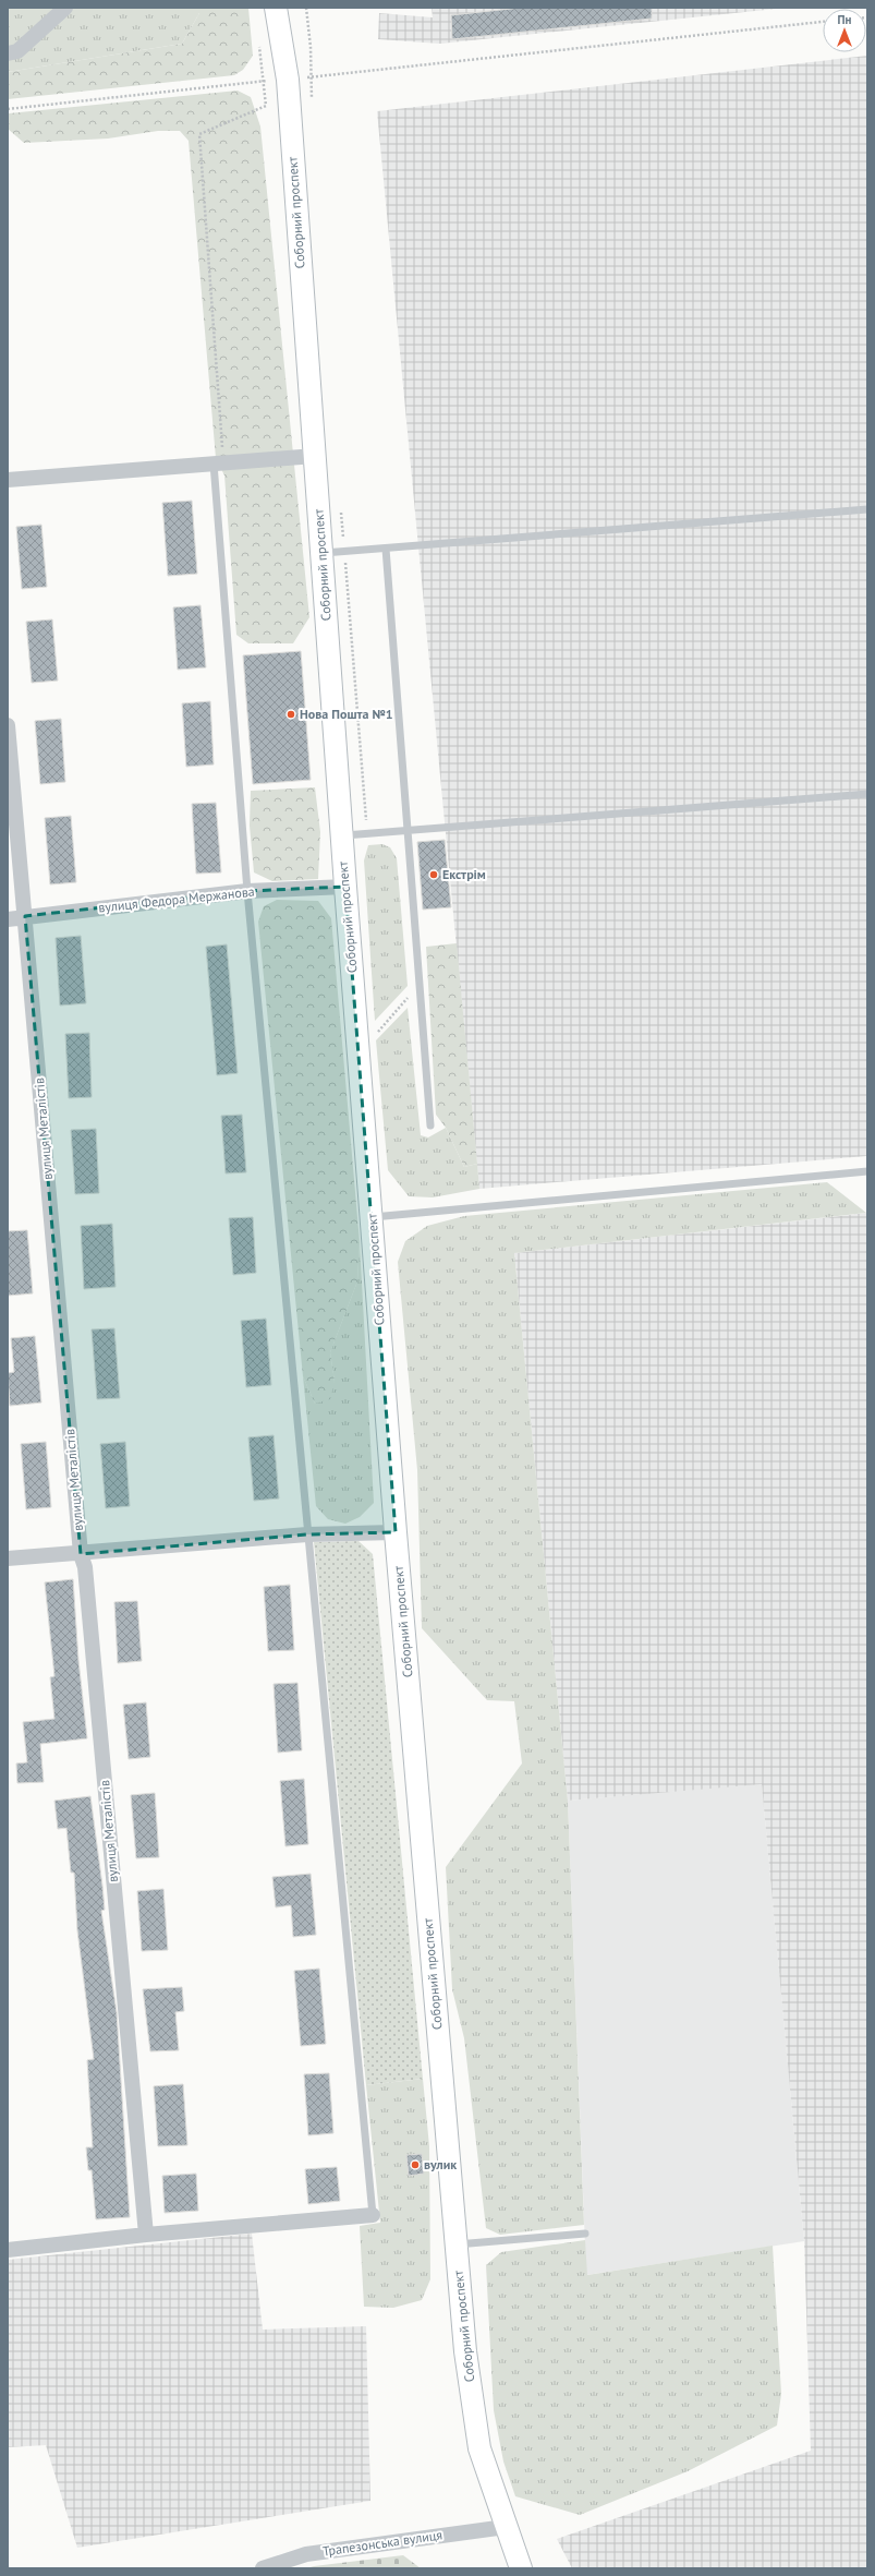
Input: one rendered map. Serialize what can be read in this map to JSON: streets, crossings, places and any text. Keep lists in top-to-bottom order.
{
  "streets": {
    "main road": ["Соборний проспект"],
    "street": ["вулиця Федора Мержанова", "вулиця Металістів", "Трапезонська вулиця"]
  },
  "crossings": [
    ["Соборний проспект", "вулиця Федора Мержанова"],
    ["Соборний проспект", "Трапезонська вулиця"],
    ["вулиця Федора Мержанова", "вулиця Металістів"]
  ],
  "places": ["Нова Пошта №1", "Екстрім", "вулик"],
  "north": "top"
}
